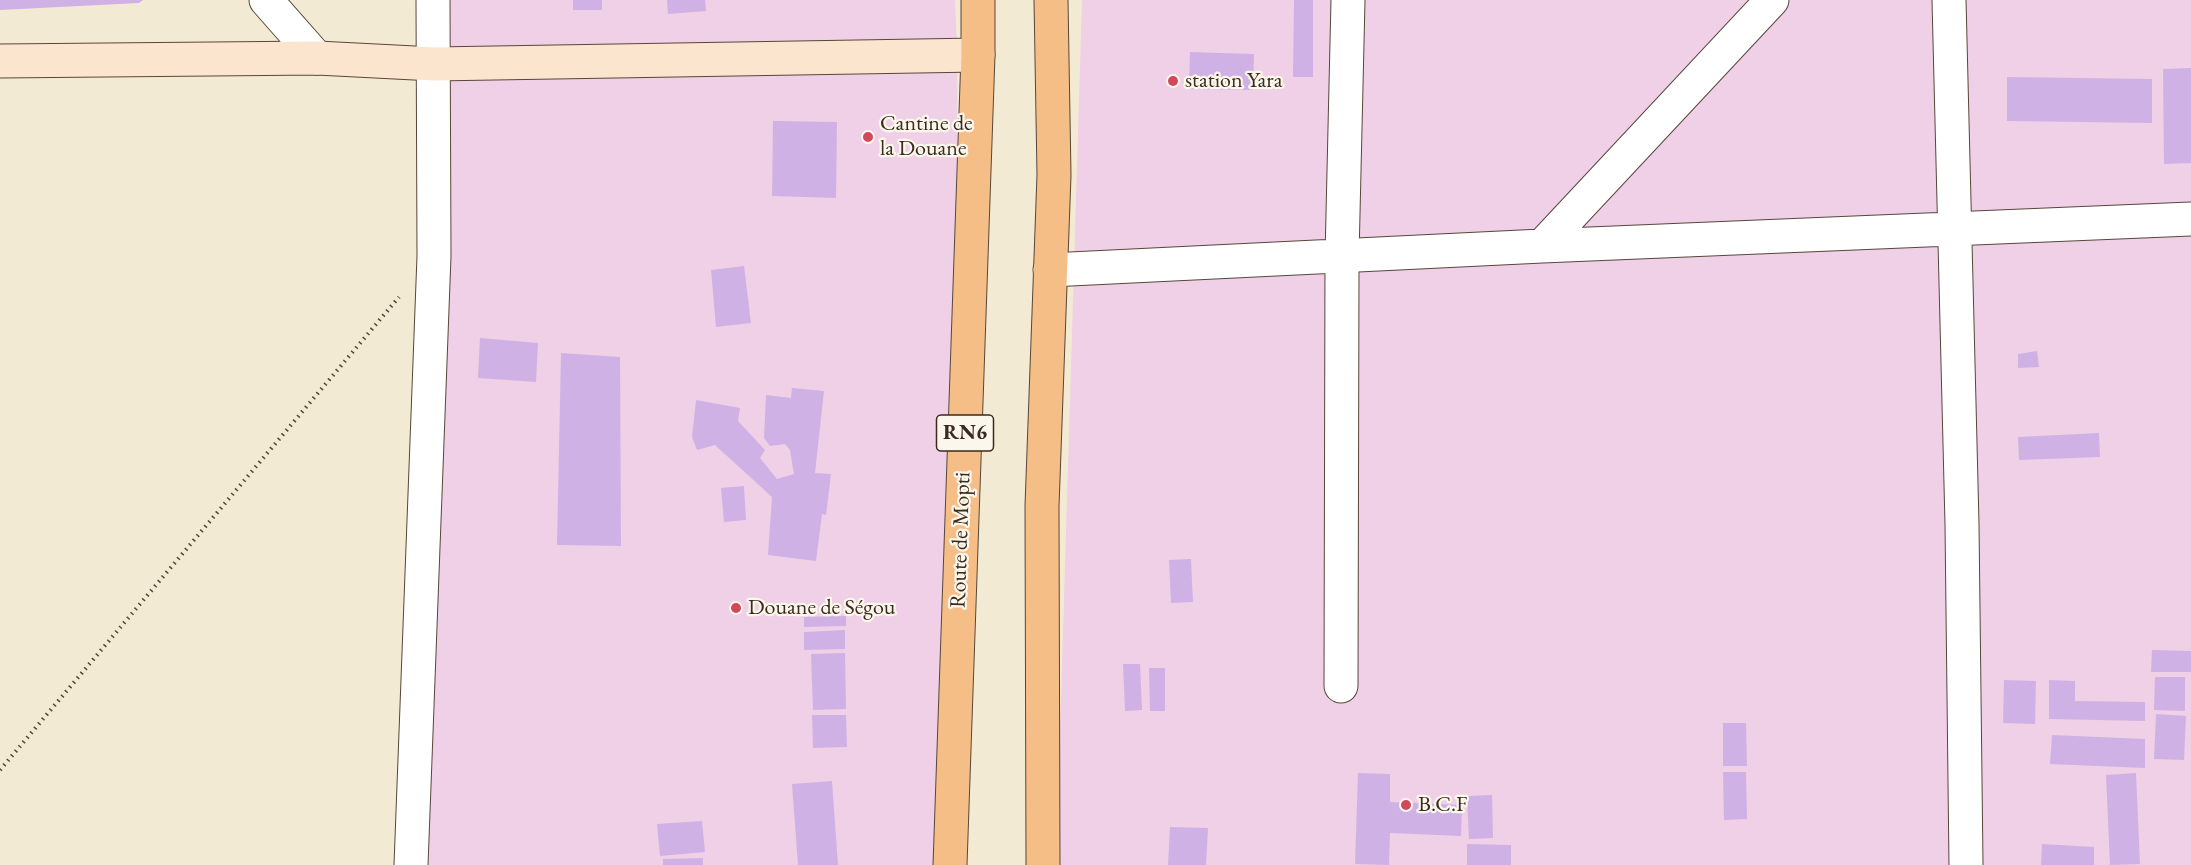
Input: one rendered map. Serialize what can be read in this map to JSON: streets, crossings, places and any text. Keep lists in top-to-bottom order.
{
  "streets": {
    "highway": ["RN6", "Route de Mopti"]
  },
  "places": [
    "station Yara",
    "Cantine de la Douane",
    "Douane de Ségou",
    "B.C.F"
  ]
}
